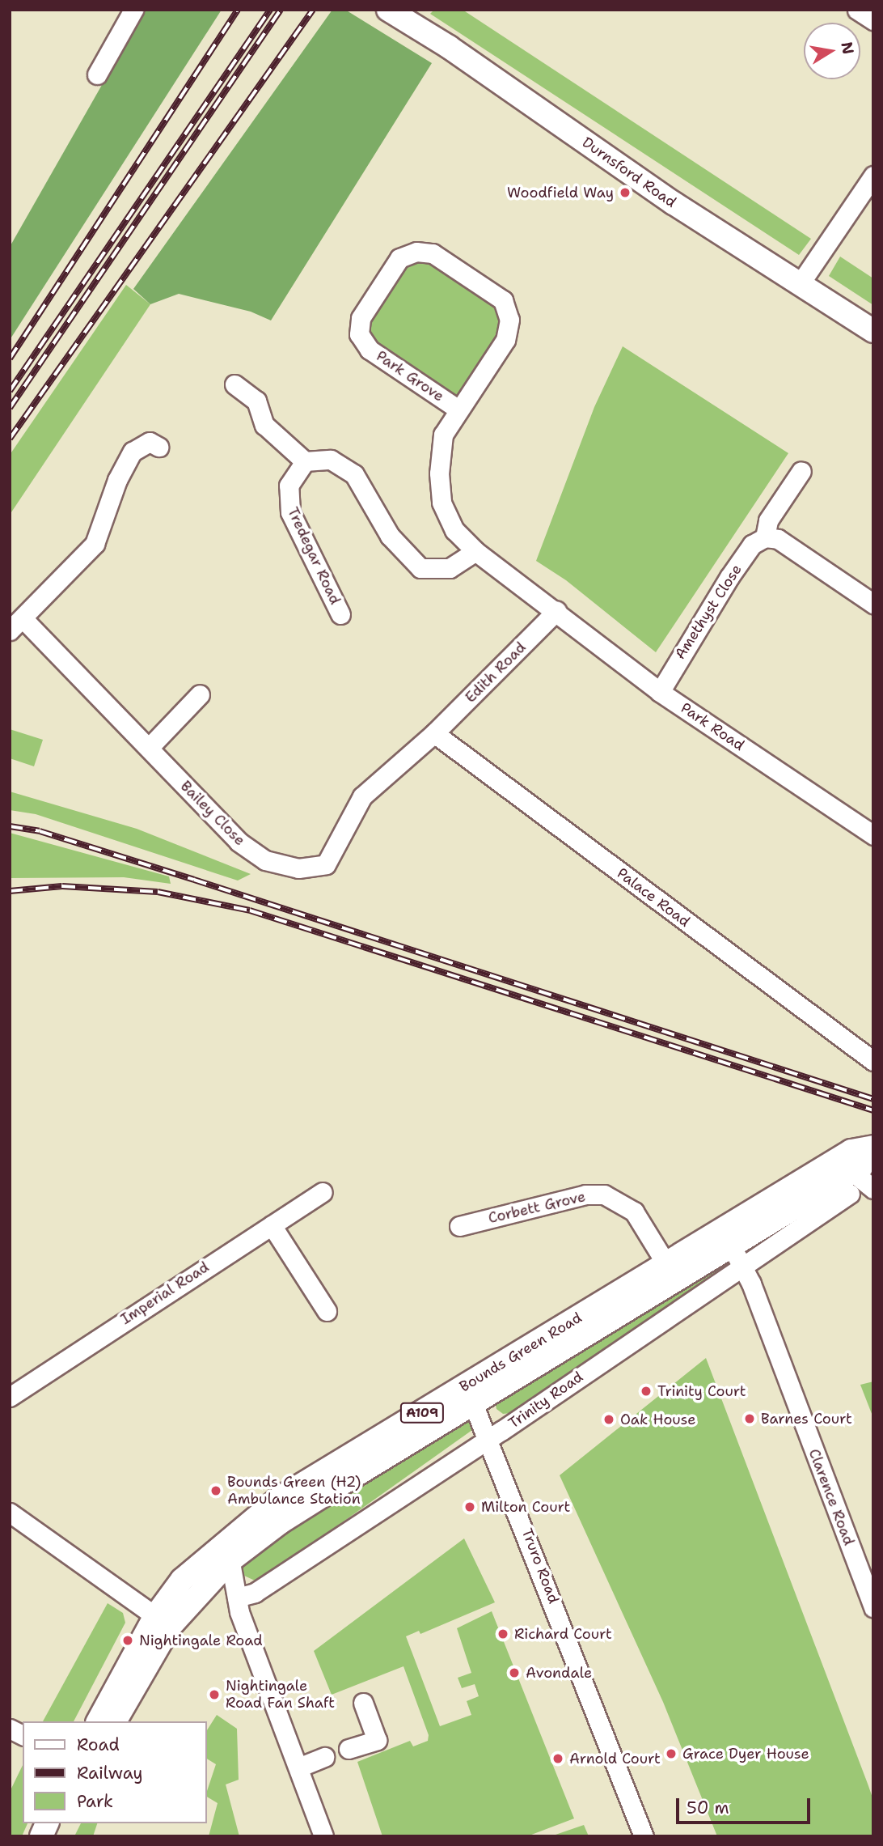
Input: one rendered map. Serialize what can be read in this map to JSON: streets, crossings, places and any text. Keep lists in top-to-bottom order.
{
  "streets": {
    "main road": ["Durnsford Road", "Bounds Green Road", "A109"],
    "street": [
      "Park Grove",
      "Tredegar Road",
      "Amethyst Close",
      "Edith Road",
      "Park Road",
      "Bailey Close",
      "Palace Road",
      "Corbett Grove",
      "Imperial Road",
      "Trinity Road",
      "Clarence Road",
      "Truro Road"
    ]
  },
  "crossings": [
    ["Park Grove", "Edith Road"],
    ["Park Grove", "Park Road"],
    ["Amethyst Close", "Park Road"],
    ["Edith Road", "Park Road"],
    ["Edith Road", "Bailey Close"],
    ["Edith Road", "Palace Road"],
    ["Bailey Close", "Palace Road"],
    ["Corbett Grove", "Bounds Green Road"],
    ["Bounds Green Road", "Trinity Road"],
    ["Bounds Green Road", "Clarence Road"],
    ["Bounds Green Road", "Truro Road"],
    ["Trinity Road", "Clarence Road"],
    ["Trinity Road", "Truro Road"]
  ],
  "places": [
    "Woodfield Way",
    "Trinity Court",
    "Barnes Court",
    "Oak House",
    "Bounds Green (H2) Ambulance Station",
    "Milton Court",
    "Richard Court",
    "Nightingale Road",
    "Avondale",
    "Nightingale Road Fan Shaft",
    "Grace Dyer House",
    "Arnold Court"
  ],
  "legend": ["Road", "Railway", "Park"],
  "scale_bar": "50 m",
  "north": "right"
}
